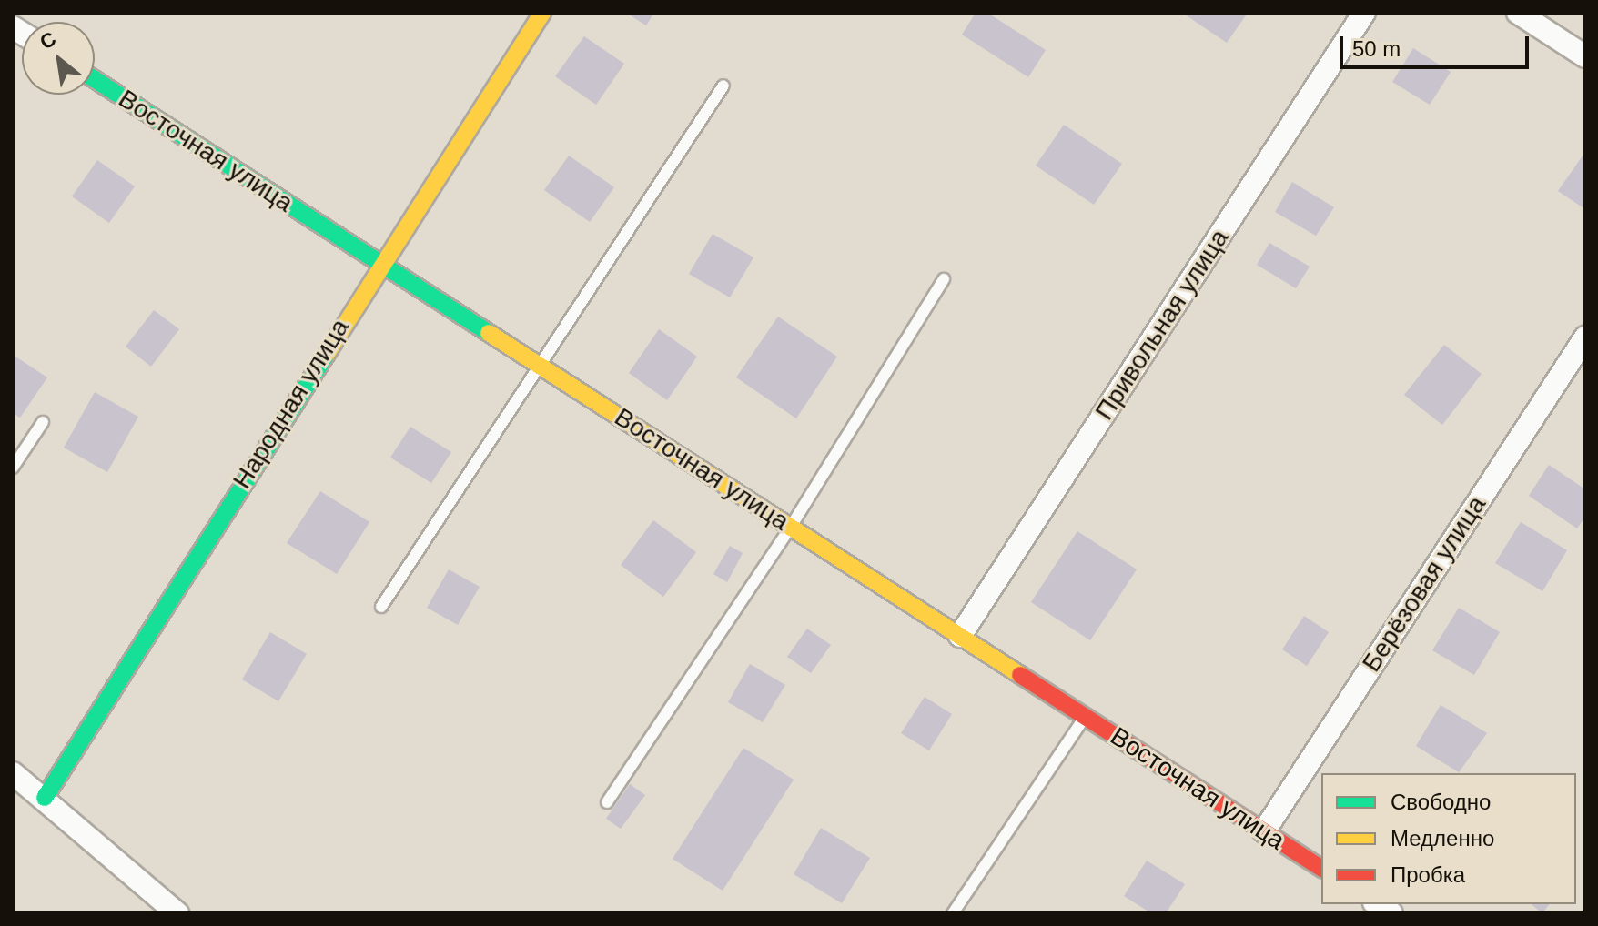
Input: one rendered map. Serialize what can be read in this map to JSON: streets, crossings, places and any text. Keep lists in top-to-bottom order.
{
  "streets": {
    "street": [
      "Восточная улица",
      "Привольная улица",
      "Народная улица",
      "Берёзовая улица"
    ]
  },
  "crossings": [
    ["Восточная улица", "Привольная улица"],
    ["Восточная улица", "Народная улица"],
    ["Восточная улица", "Берёзовая улица"]
  ],
  "legend": ["Свободно", "Медленно", "Пробка"],
  "scale_bar": "50 m",
  "north": "top left"
}
